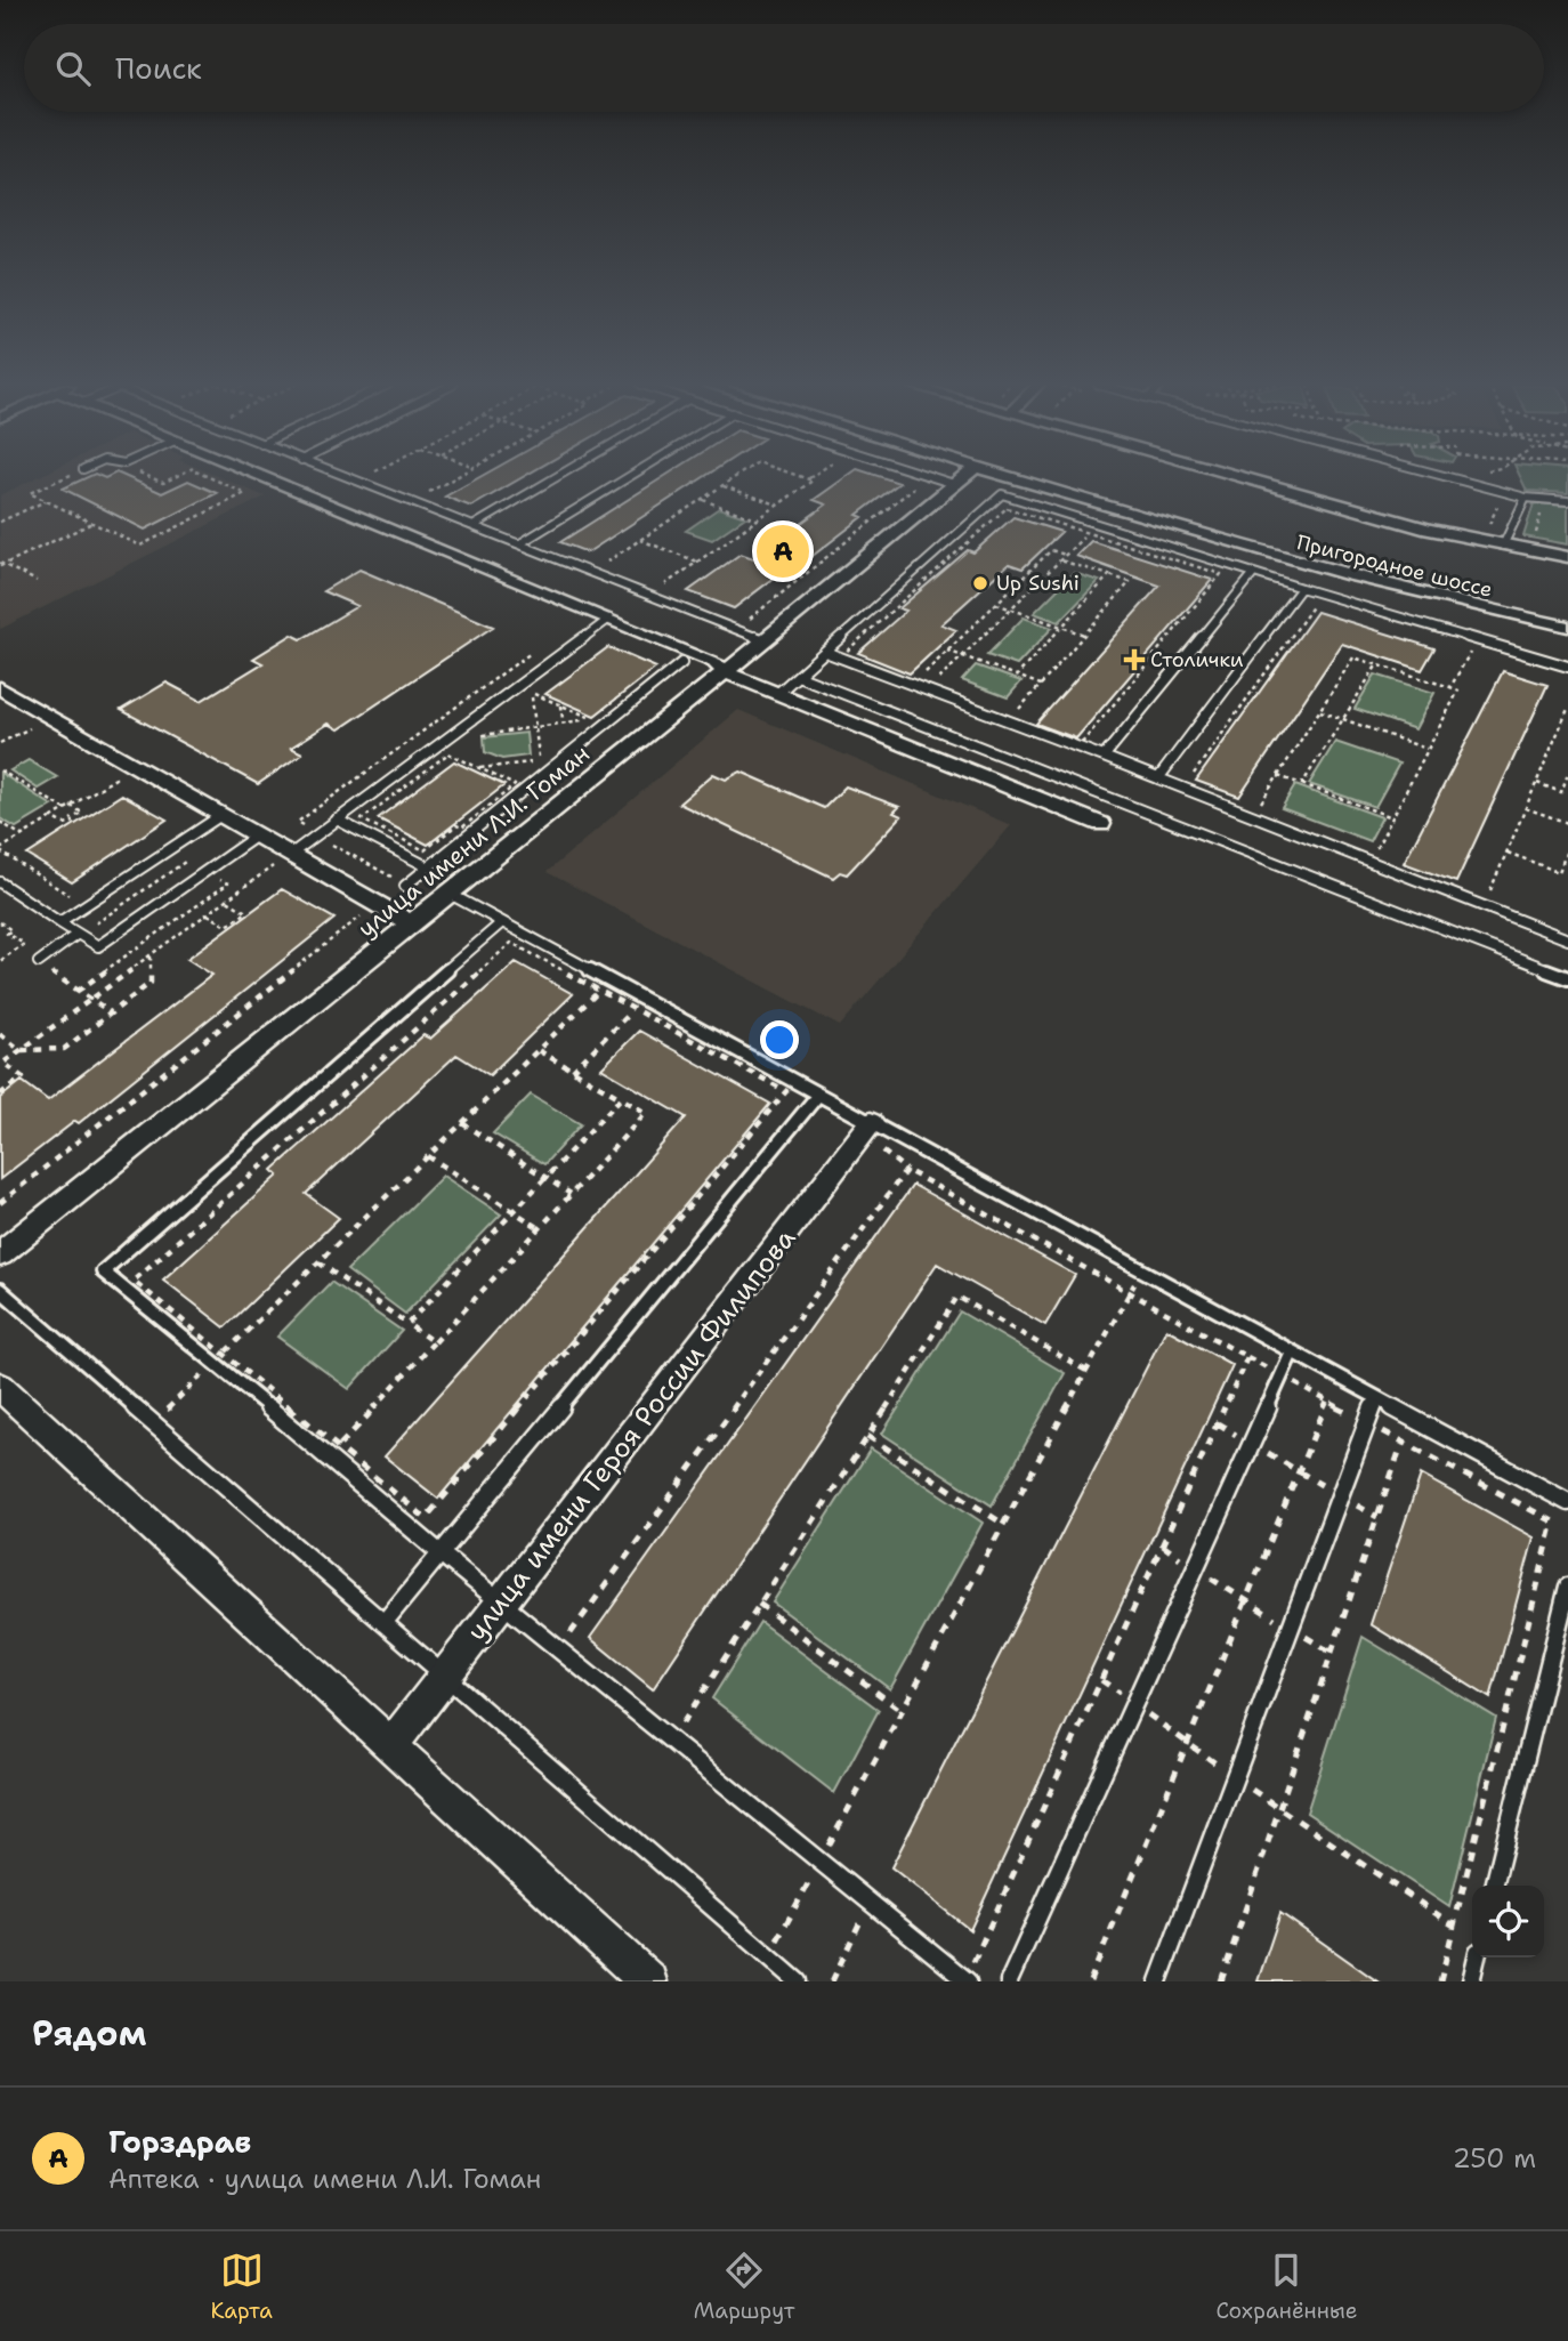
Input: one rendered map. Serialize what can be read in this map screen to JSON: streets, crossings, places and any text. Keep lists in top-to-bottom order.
{
  "streets": {
    "street": ["Пригородное шоссе", "улица имени Л.И. Гоман", "улица имени Героя России Филипова"]
  },
  "places": {
    "other": ["Up Sushi"],
    "health": ["Столички"]
  },
  "page": {
    "search": "Поиск",
    "pins": "A",
    "heading": "Рядом",
    "list": [
      {
        "mark": "A",
        "name": "Горздрав",
        "note": "Аптека · улица имени Л.И. Гоман",
        "value": "250 m"
      }
    ],
    "nav": ["Карта", "Маршрут", "Сохранённые"]
  }
}
